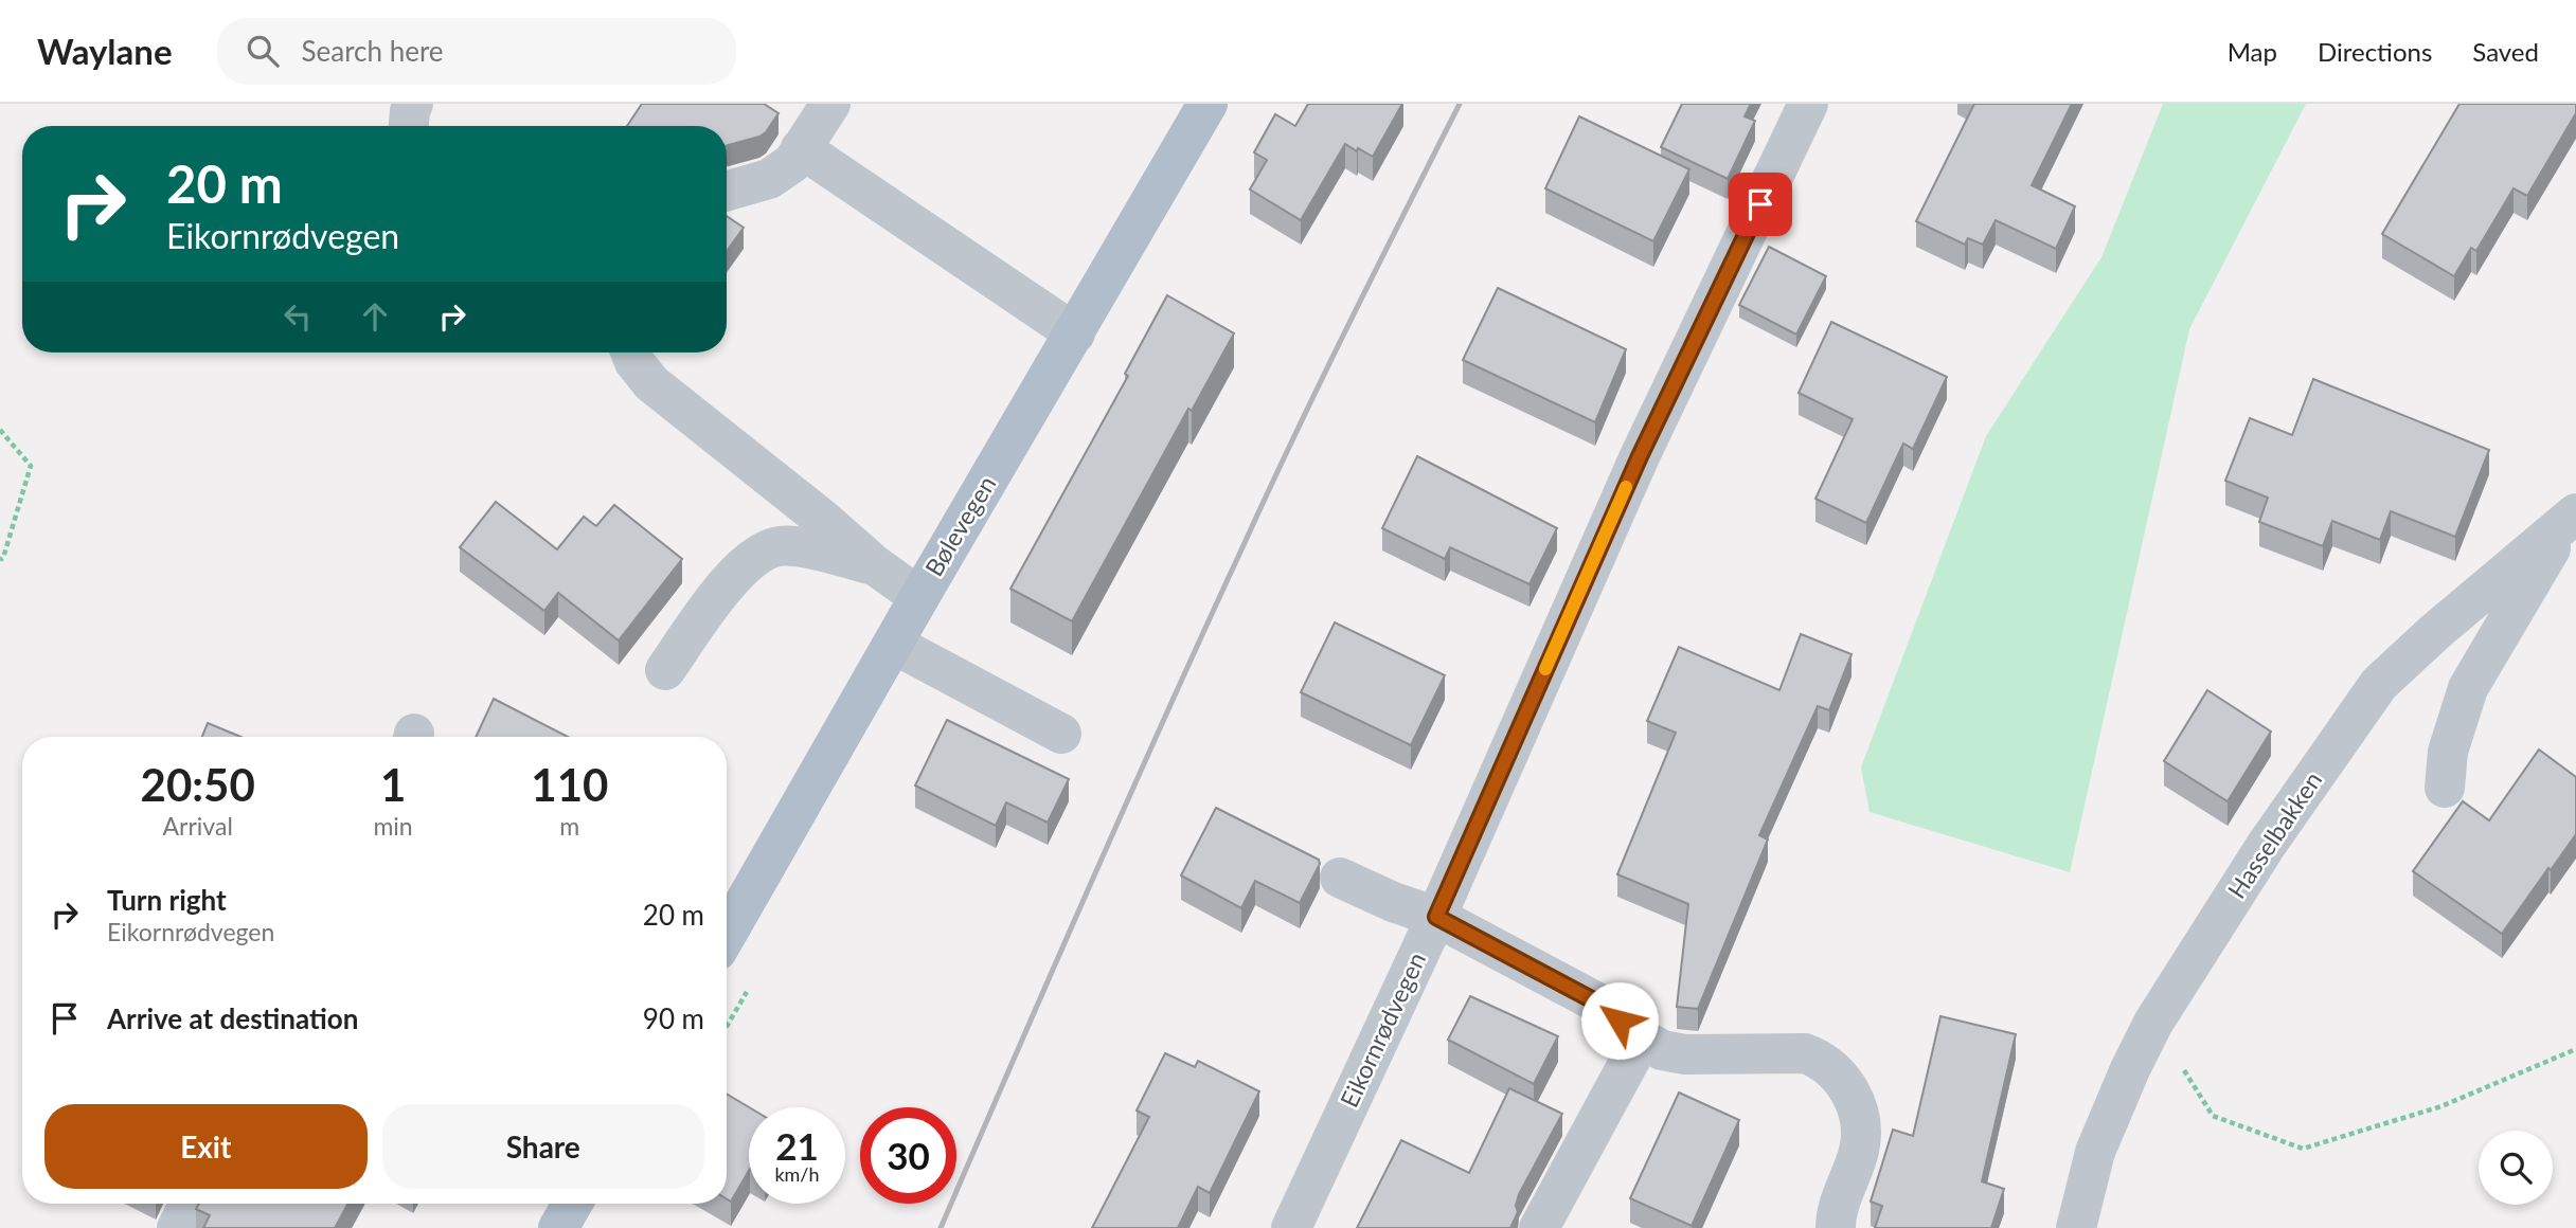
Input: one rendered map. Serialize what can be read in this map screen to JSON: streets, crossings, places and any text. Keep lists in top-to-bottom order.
{
  "streets": {
    "main road": ["Bølevegen"],
    "street": ["Hasselbakken", "Eikornrødvegen"]
  },
  "page": {
    "header": "Waylane",
    "search": "Search here",
    "nav": ["Map", "Directions", "Saved"],
    "turn": ["20 m", "Eikornrødvegen"],
    "eta": [
      "20:50",
      "Arrival",
      "1",
      "min",
      "110",
      "m"
    ],
    "list": [
      {
        "name": "Turn right",
        "note": "Eikornrødvegen",
        "value": "20 m"
      },
      {
        "name": "Arrive at destination",
        "value": "90 m"
      }
    ],
    "buttons": ["Exit", "Share"],
    "speed": "21 km/h",
    "limit": "30"
  }
}
